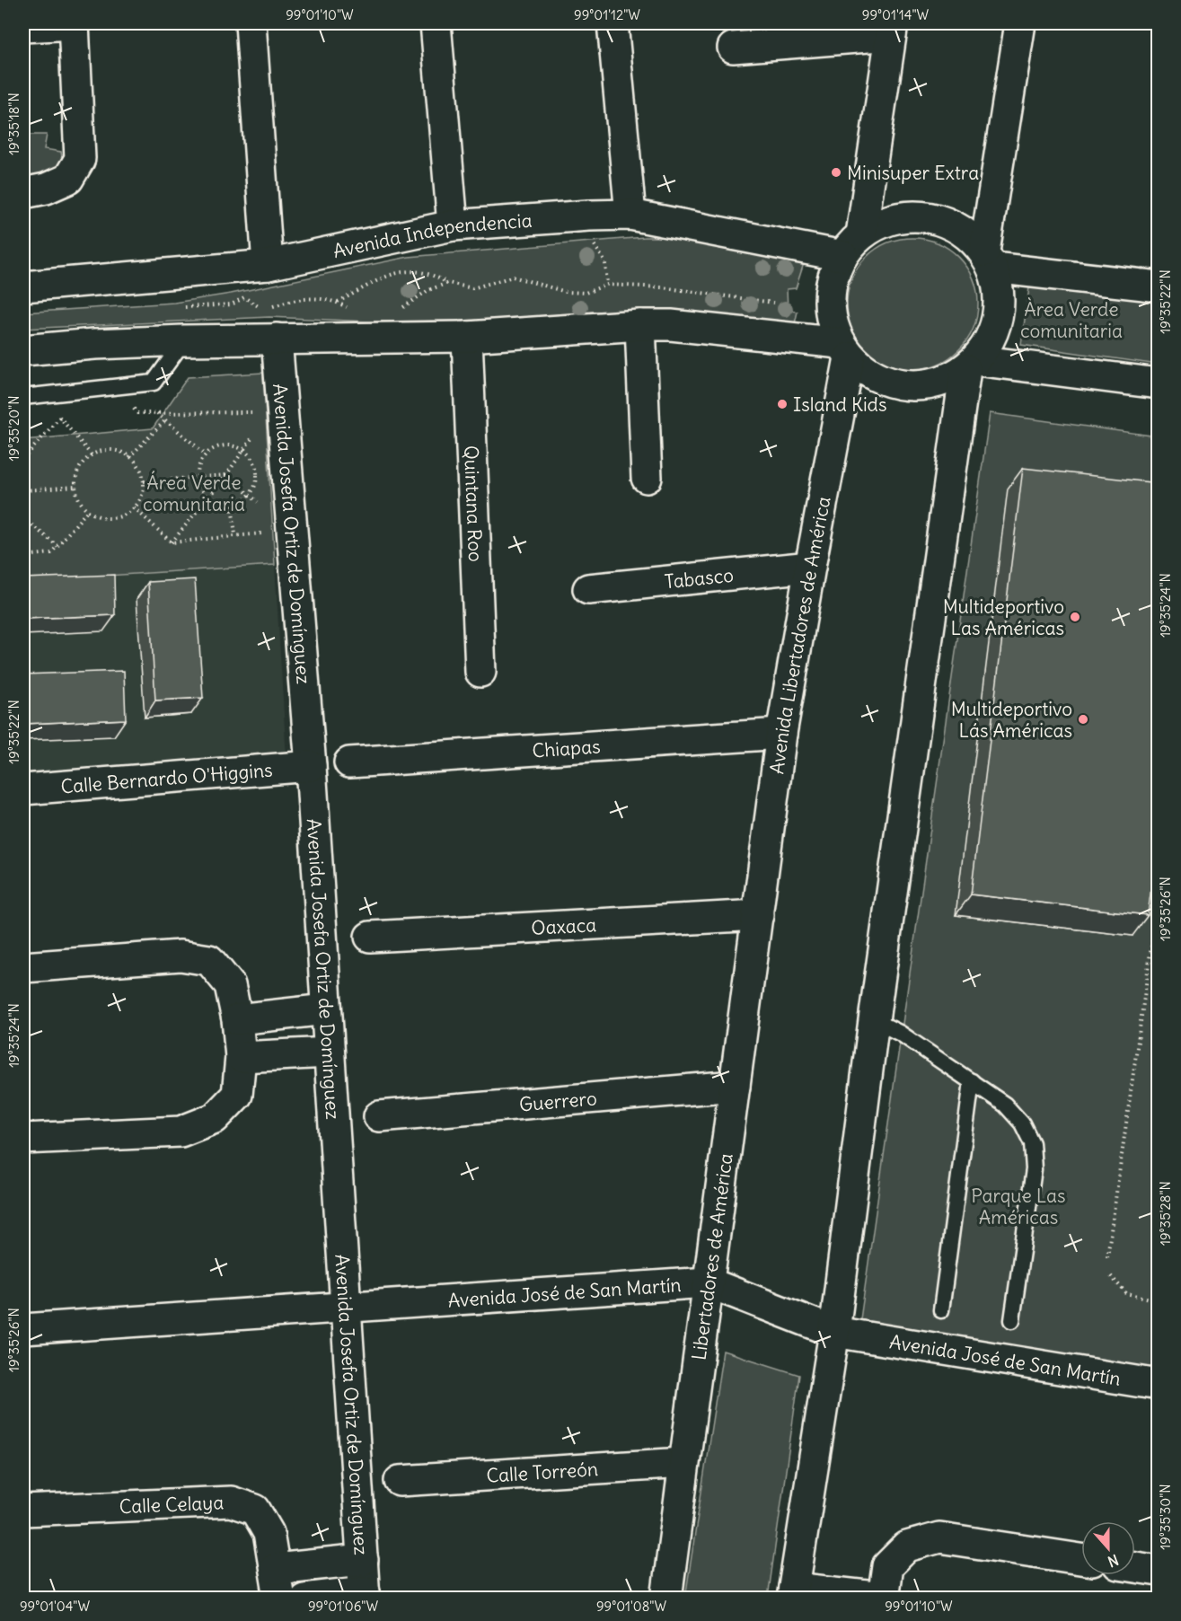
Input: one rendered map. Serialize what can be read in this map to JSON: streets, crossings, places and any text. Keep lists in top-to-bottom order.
{
  "streets": {
    "street": [
      "Avenida Independencia",
      "Quintana Roo",
      "Avenida Josefa Ortiz de Domínguez",
      "Tabasco",
      "Avenida Libertadores de América",
      "Chiapas",
      "Calle Bernardo O'Higgins",
      "Oaxaca",
      "Guerrero",
      "Libertadores de América",
      "Avenida José de San Martín",
      "Calle Torreón",
      "Calle Celaya"
    ]
  },
  "crossings": [
    ["Avenida Independencia", "Avenida Libertadores de América"],
    ["Avenida Josefa Ortiz de Domínguez", "Calle Bernardo O'Higgins"],
    ["Avenida Josefa Ortiz de Domínguez", "Avenida José de San Martín"],
    ["Tabasco", "Avenida Libertadores de América"],
    ["Avenida Libertadores de América", "Chiapas"],
    ["Avenida Libertadores de América", "Oaxaca"],
    ["Avenida Libertadores de América", "Libertadores de América"],
    ["Oaxaca", "Libertadores de América"],
    ["Guerrero", "Libertadores de América"],
    ["Libertadores de América", "Avenida José de San Martín"],
    ["Libertadores de América", "Calle Torreón"]
  ],
  "parks": ["Àrea Verde comunitaria", "Área Verde comunitaria", "Parque Las Américas"],
  "places": [
    "Minisuper Extra",
    "Island Kids",
    "Multideportivo Las Américas",
    "Multideportivo Lás Américas"
  ],
  "north": "bottom",
  "coordinates": [
    "99°01'10\"W",
    "99°01'12\"W",
    "99°01'14\"W",
    "19°35'18\"N",
    "19°35'22\"N",
    "19°35'20\"N",
    "19°35'24\"N",
    "19°35'26\"N",
    "19°35'28\"N",
    "19°35'30\"N",
    "99°01'04\"W",
    "99°01'06\"W",
    "99°01'08\"W"
  ]
}
